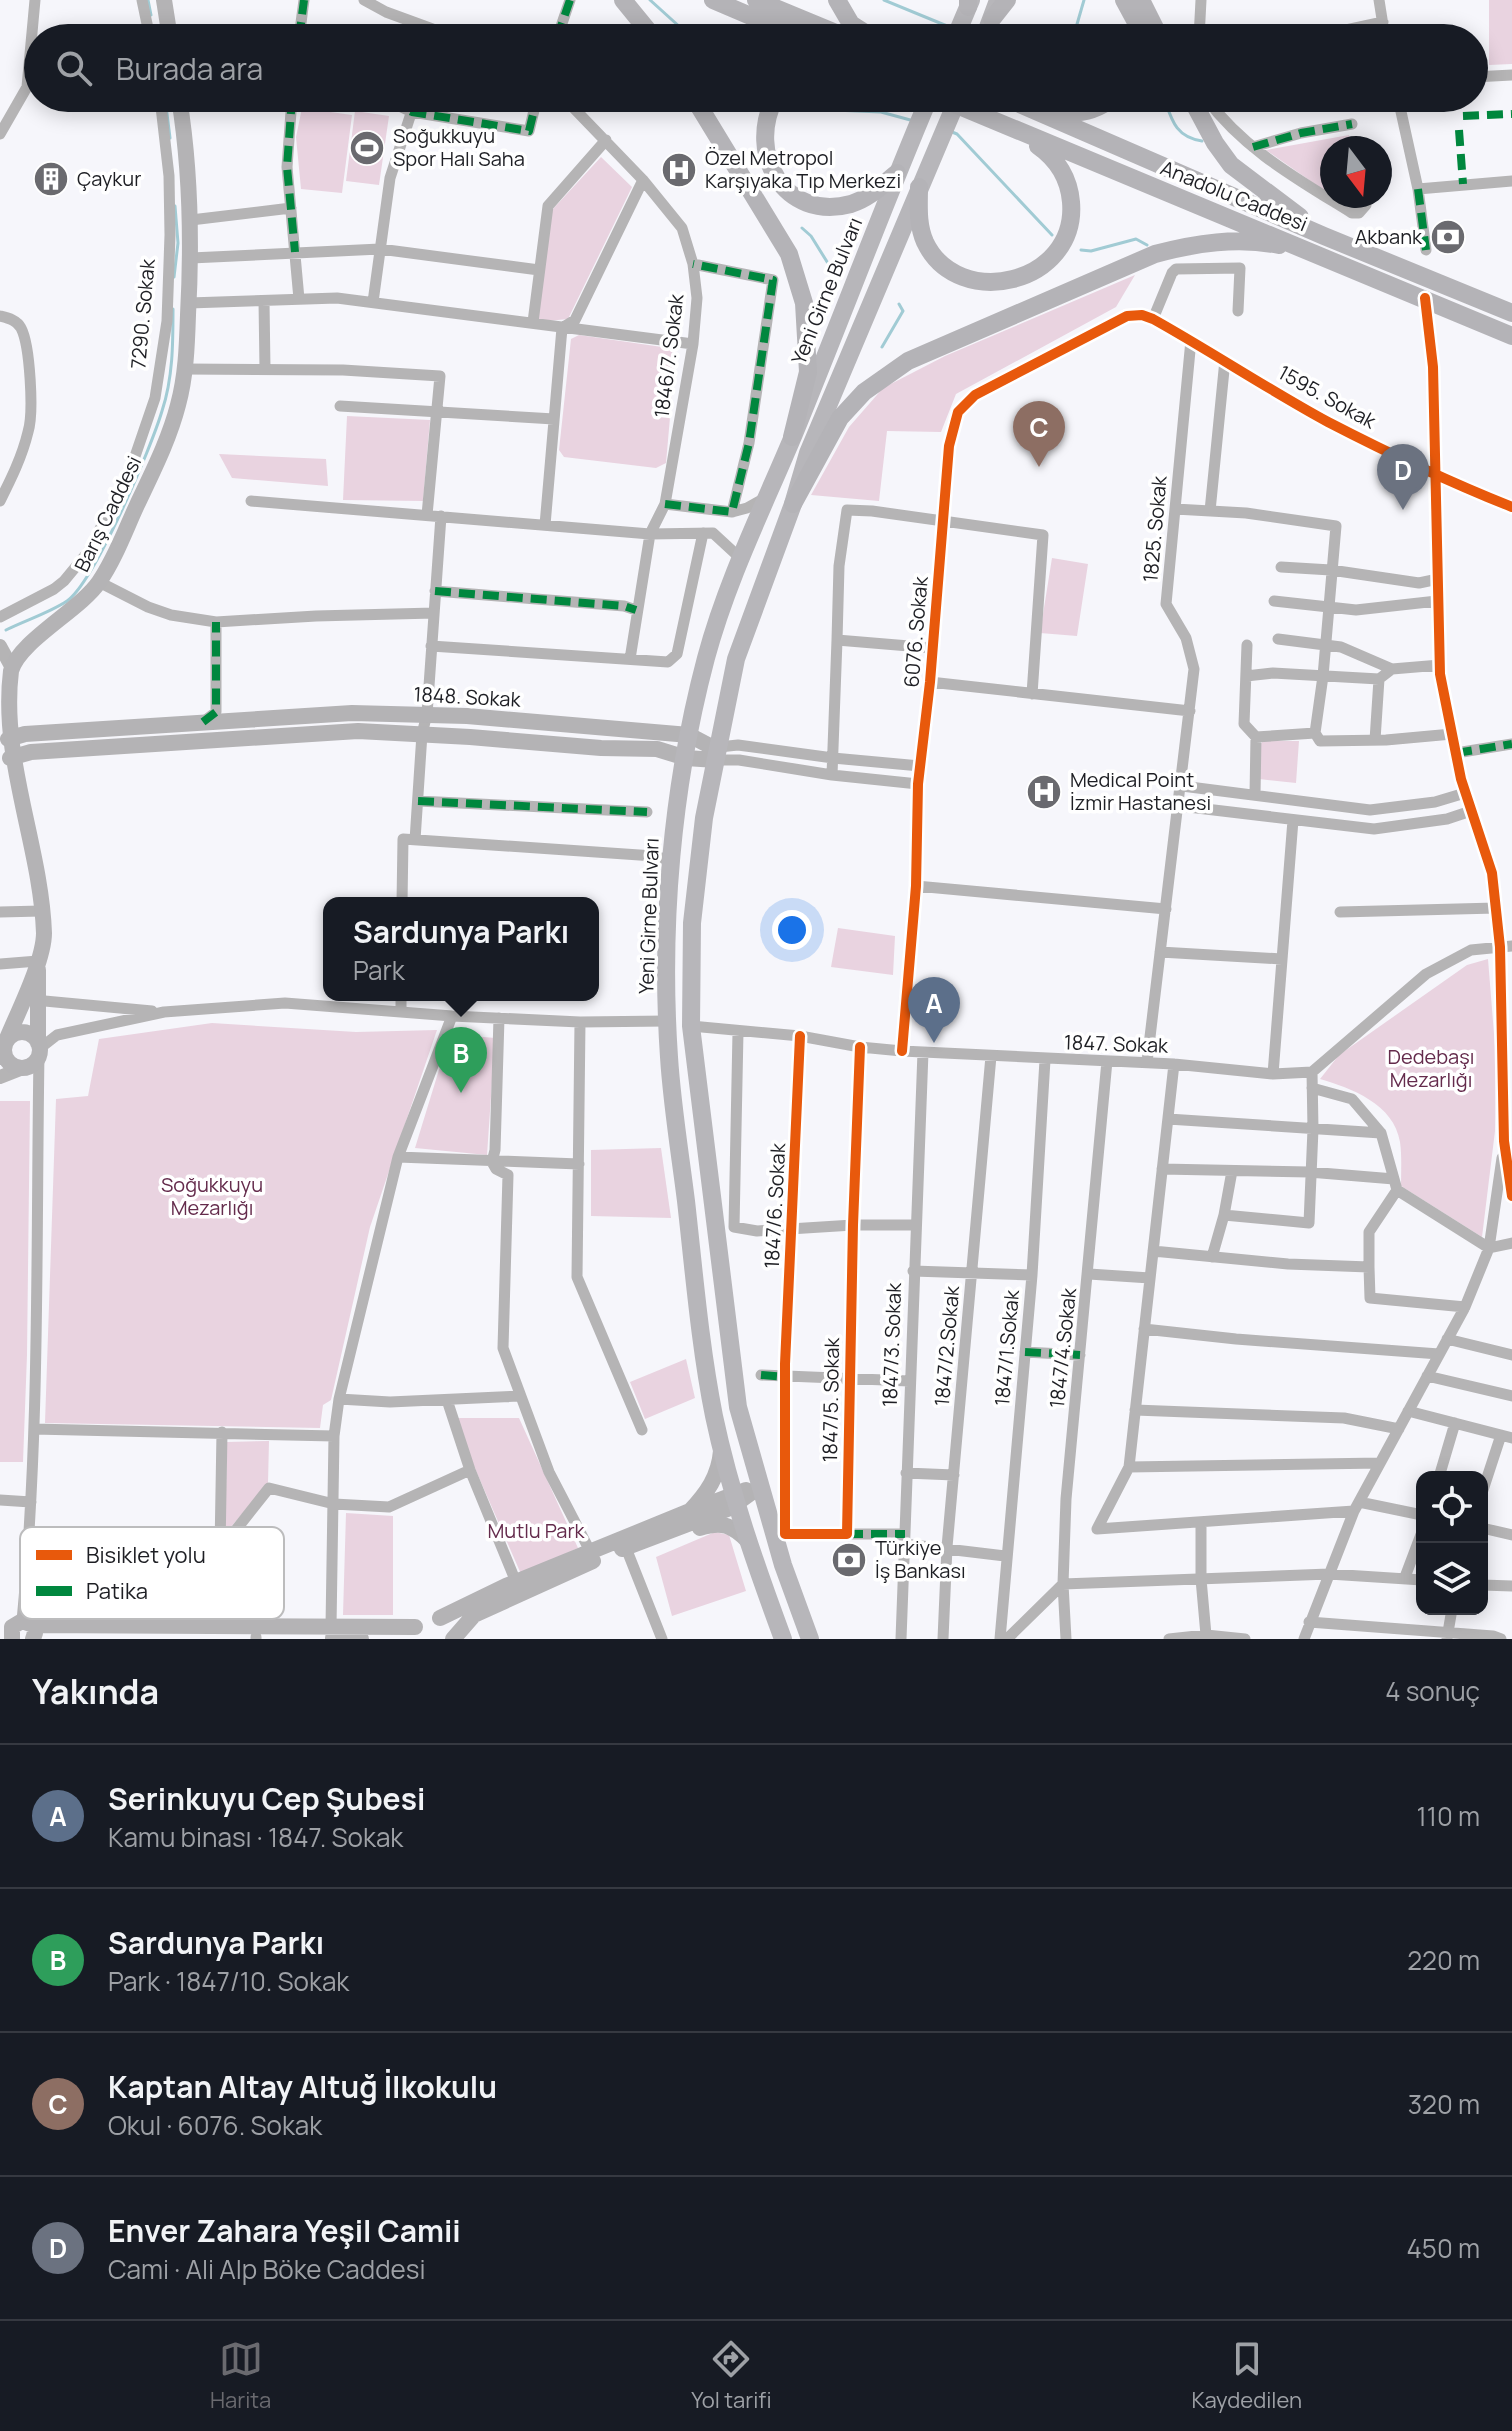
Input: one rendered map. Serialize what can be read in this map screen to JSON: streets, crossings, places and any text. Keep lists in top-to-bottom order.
{
  "streets": {
    "highway": ["Anadolu Caddesi"],
    "main road": ["Yeni Girne Bulvarı", "Barış Caddesi", "1848. Sokak"],
    "street": [
      "7290. Sokak",
      "1846/7. Sokak",
      "1595. Sokak",
      "1825. Sokak",
      "6076. Sokak",
      "1847. Sokak",
      "1847/6. Sokak",
      "1847/3. Sokak",
      "1847/2.Sokak",
      "1847/1.Sokak",
      "1847/4.Sokak",
      "1847/5. Sokak"
    ]
  },
  "crossings": [
    ["Yeni Girne Bulvarı", "1848. Sokak"],
    ["1595. Sokak", "1825. Sokak"],
    ["1595. Sokak", "6076. Sokak"],
    ["1825. Sokak", "1847. Sokak"],
    ["6076. Sokak", "1848. Sokak"],
    ["6076. Sokak", "1847. Sokak"],
    ["1847. Sokak", "1847/6. Sokak"],
    ["1847. Sokak", "1847/3. Sokak"],
    ["1847. Sokak", "1847/2.Sokak"],
    ["1847. Sokak", "1847/1.Sokak"],
    ["1847. Sokak", "1847/4.Sokak"],
    ["1847. Sokak", "1847/5. Sokak"]
  ],
  "parks": ["Dedebaşı Mezarlığı", "Soğukkuyu Mezarlığı", "Mutlu Park"],
  "places": {
    "sports": ["Soğukkuyu Spor Halı Saha"],
    "hospital": ["Özel Metropol Karşıyaka Tıp Merkezi", "Medical Point İzmir Hastanesi"],
    "building": ["Çaykur"],
    "bank": ["Akbank", "Türkiye İş Bankası"]
  },
  "legend": ["Bisiklet yolu", "Patika"],
  "north": "bottom",
  "page": {
    "search": "Burada ara",
    "pins": [
      "C",
      "D",
      "A",
      "B"
    ],
    "popup": ["Sardunya Parkı", "Park"],
    "heading": ["Yakında", "4 sonuç"],
    "list": [
      {
        "mark": "A",
        "name": "Serinkuyu Cep Şubesi",
        "note": "Kamu binası · 1847. Sokak",
        "value": "110 m"
      },
      {
        "mark": "B",
        "name": "Sardunya Parkı",
        "note": "Park · 1847/10. Sokak",
        "value": "220 m"
      },
      {
        "mark": "C",
        "name": "Kaptan Altay Altuğ İlkokulu",
        "note": "Okul · 6076. Sokak",
        "value": "320 m"
      },
      {
        "mark": "D",
        "name": "Enver Zahara Yeşil Camii",
        "note": "Cami · Ali Alp Böke Caddesi",
        "value": "450 m"
      }
    ],
    "nav": ["Harita", "Yol tarifi", "Kaydedilen"]
  }
}
